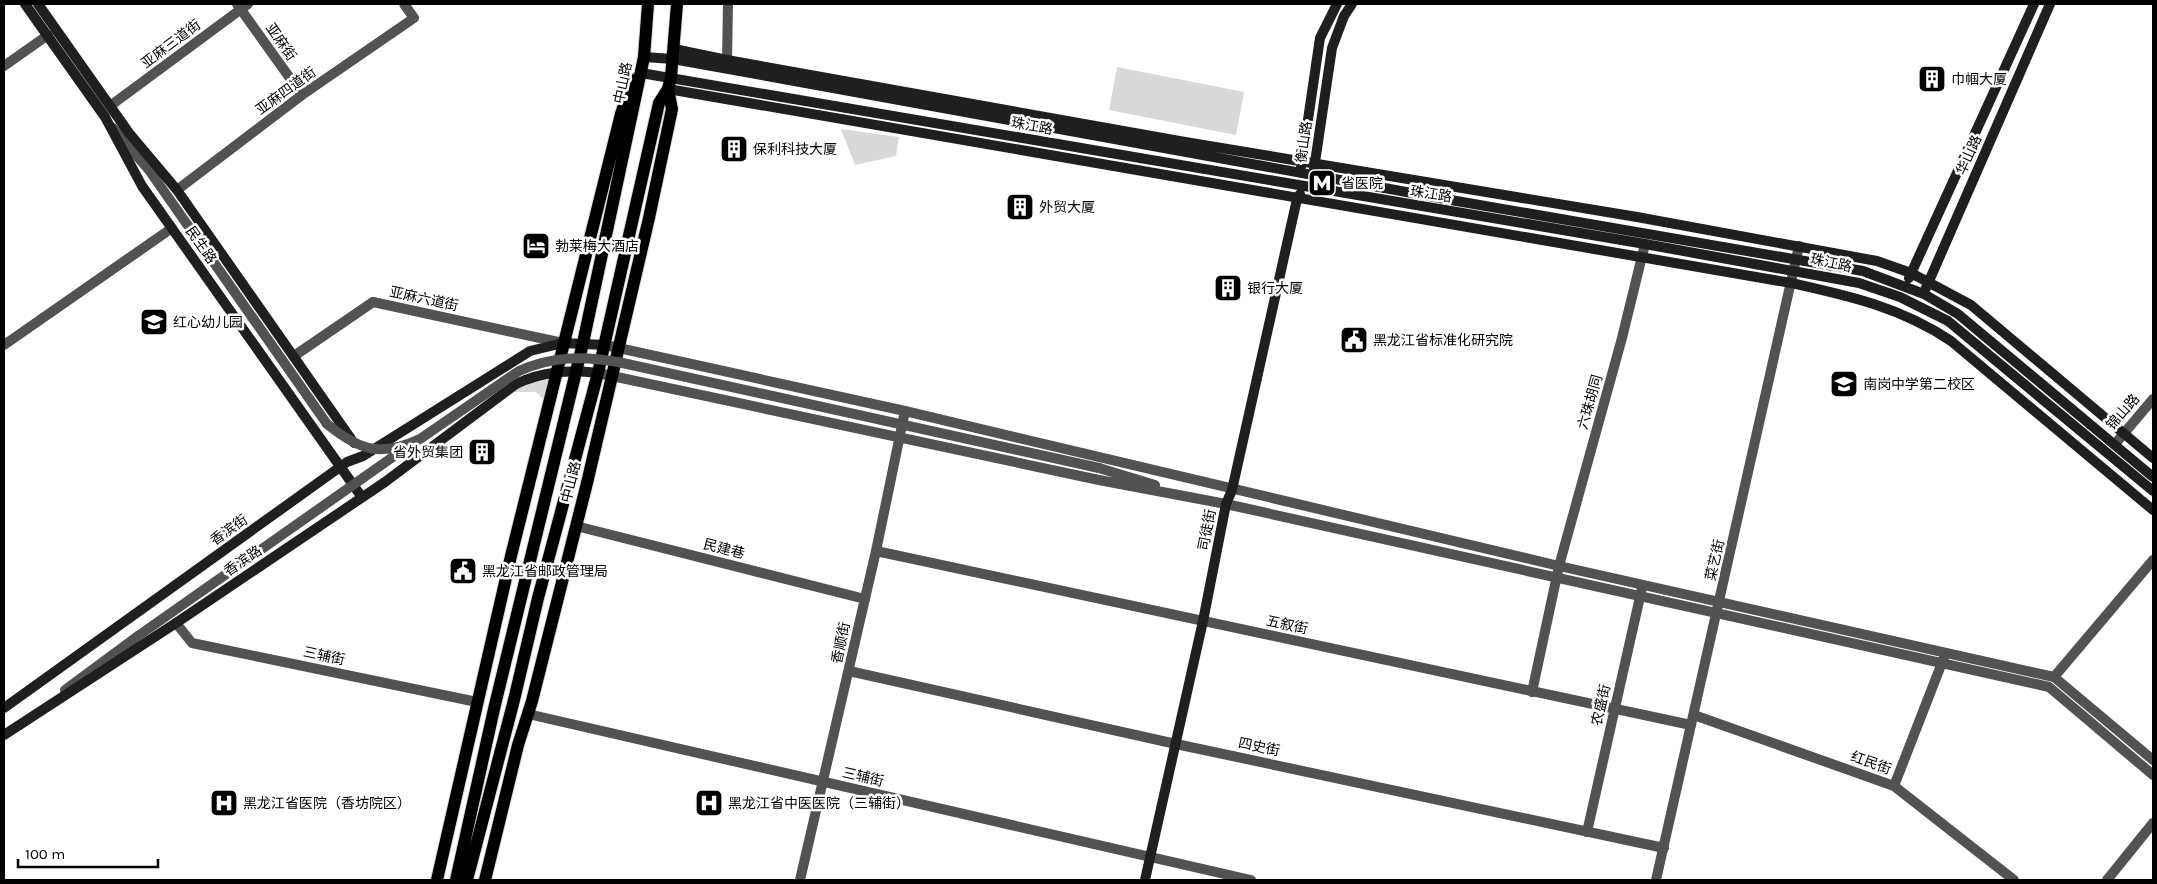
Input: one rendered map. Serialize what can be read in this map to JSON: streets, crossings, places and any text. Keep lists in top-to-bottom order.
{
  "streets": {
    "main road": [
      "中山路",
      "珠江路",
      "衡山路",
      "华山路",
      "民生路",
      "香滨街",
      "司徒街",
      "香滨路"
    ],
    "street": [
      "亚麻街",
      "亚麻三道街",
      "亚麻四道街",
      "亚麻六道街",
      "六珠胡同",
      "锦山路",
      "民建巷",
      "菜艺街",
      "五叙街",
      "香顺街",
      "三辅街",
      "农盛街",
      "四史街",
      "红民街"
    ]
  },
  "crossings": [
    ["亚麻街", "亚麻三道街"],
    ["亚麻街", "亚麻四道街"],
    ["亚麻三道街", "民生路"],
    ["中山路", "珠江路"],
    ["中山路", "香滨街"],
    ["中山路", "民建巷"],
    ["中山路", "香滨路"],
    ["中山路", "三辅街"],
    ["亚麻四道街", "民生路"],
    ["珠江路", "衡山路"],
    ["珠江路", "华山路"],
    ["珠江路", "六珠胡同"],
    ["珠江路", "锦山路"],
    ["珠江路", "司徒街"],
    ["珠江路", "菜艺街"],
    ["衡山路", "司徒街"],
    ["民生路", "亚麻六道街"],
    ["民生路", "香滨街"],
    ["民生路", "香滨路"],
    ["亚麻六道街", "香滨街"],
    ["六珠胡同", "五叙街"],
    ["司徒街", "五叙街"],
    ["司徒街", "三辅街"],
    ["司徒街", "四史街"],
    ["民建巷", "香顺街"],
    ["菜艺街", "五叙街"],
    ["菜艺街", "四史街"],
    ["菜艺街", "红民街"],
    ["香滨路", "三辅街"],
    ["五叙街", "香顺街"],
    ["五叙街", "农盛街"],
    ["香顺街", "三辅街"],
    ["香顺街", "四史街"],
    ["农盛街", "四史街"]
  ],
  "places": {
    "building": [
      "巾帼大厦",
      "保利科技大厦",
      "外贸大厦",
      "银行大厦",
      "省外贸集团"
    ],
    "metro station": ["省医院"],
    "hotel": ["勃莱梅大酒店"],
    "school or university": ["红心幼儿园", "南岗中学第二校区"],
    "public building": ["黑龙江省标准化研究院", "黑龙江省邮政管理局"],
    "hospital": ["黑龙江省医院（香坊院区）", "黑龙江省中医医院（三辅街）"]
  },
  "scale_bar": "100 m"
}
